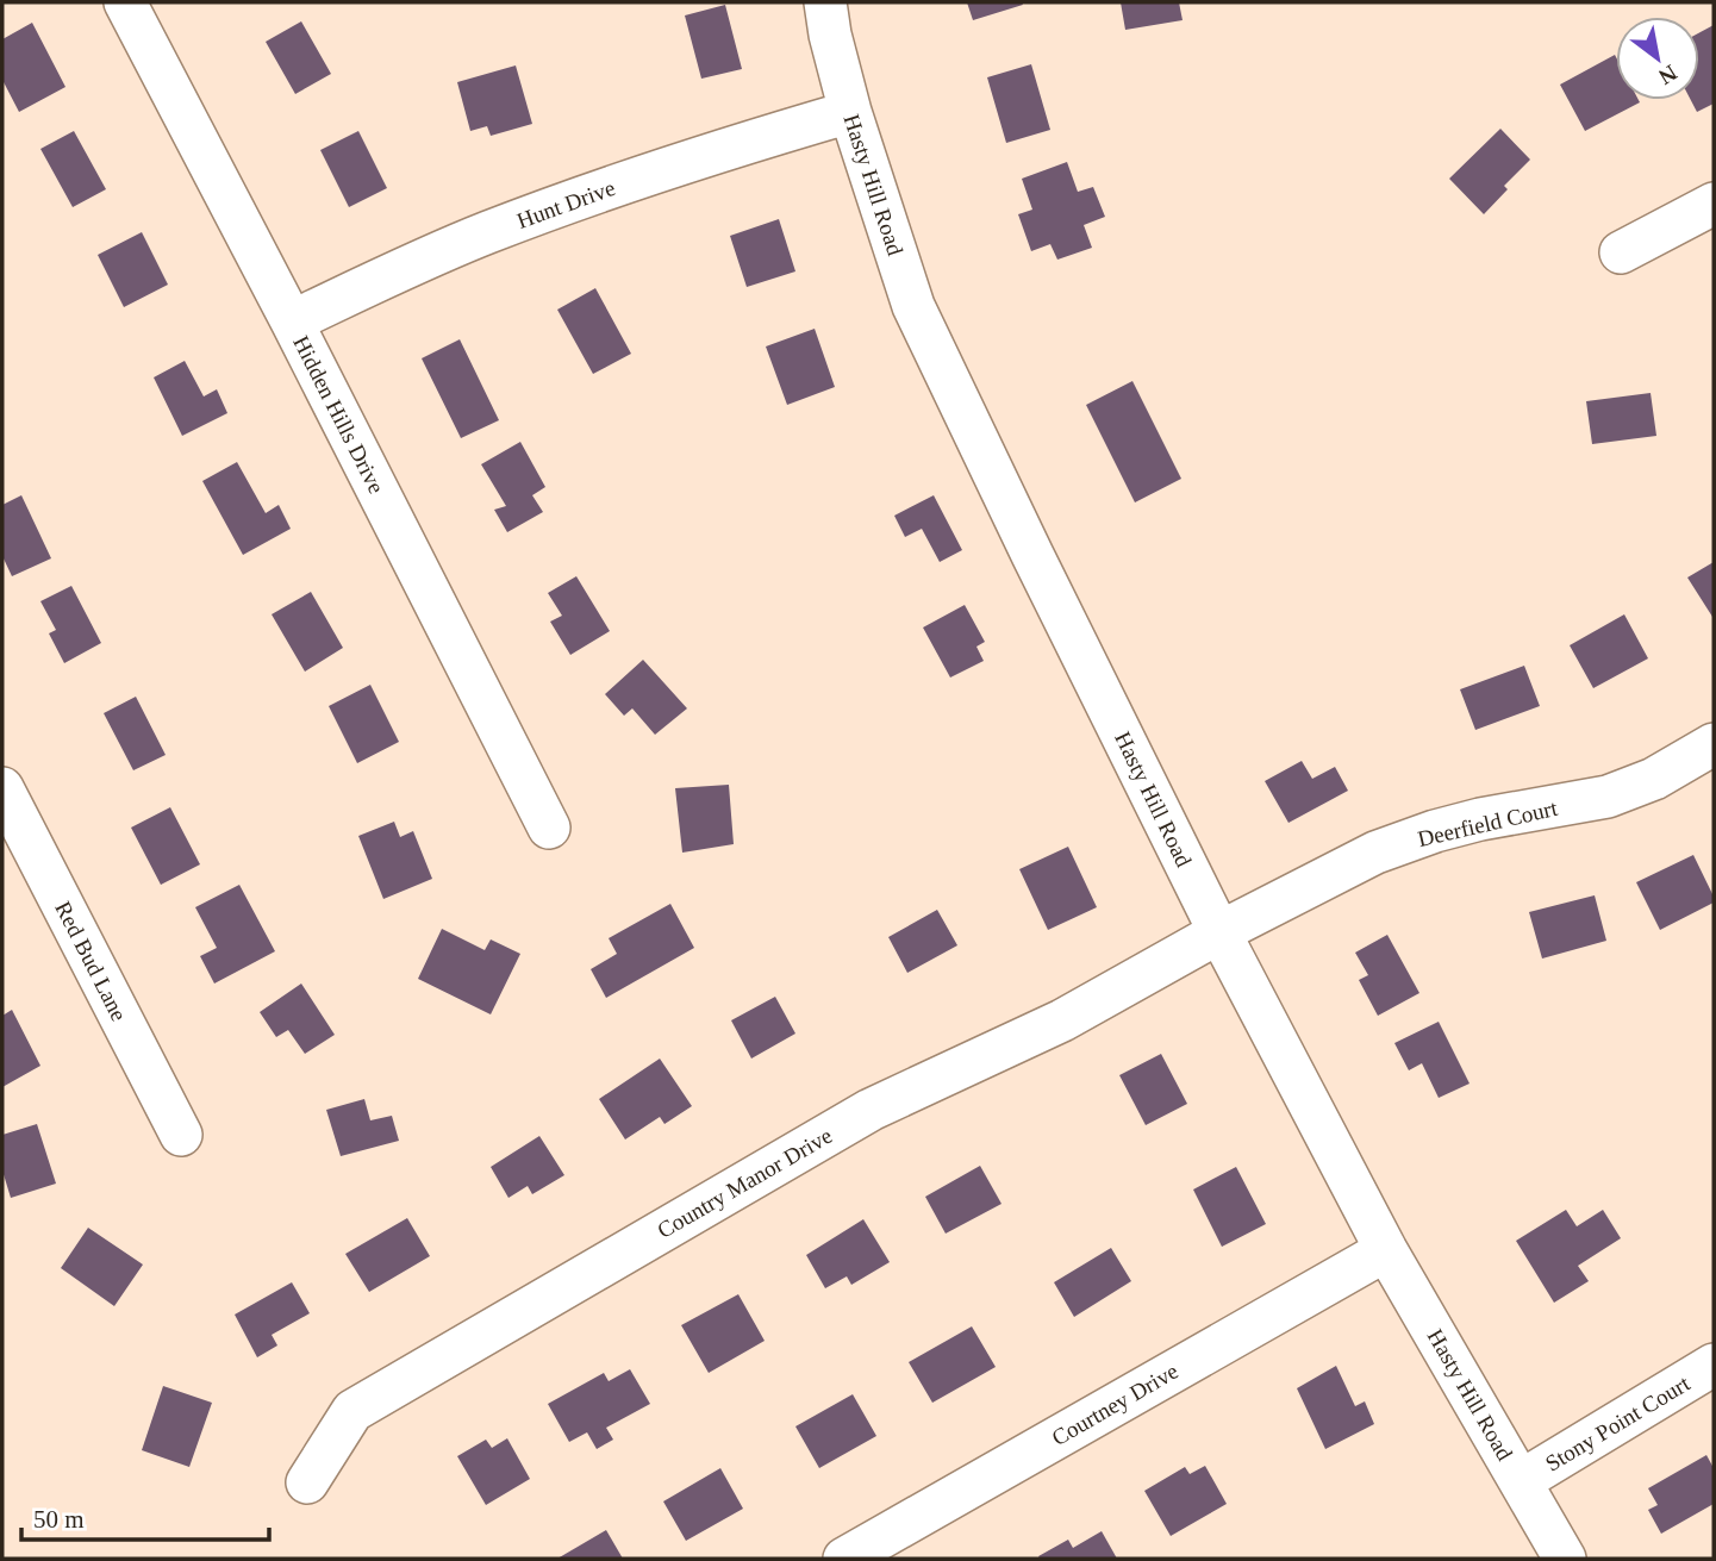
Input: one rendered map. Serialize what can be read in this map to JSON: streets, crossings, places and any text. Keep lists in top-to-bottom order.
{
  "streets": {
    "street": [
      "Hasty Hill Road",
      "Hunt Drive",
      "Hidden Hills Drive",
      "Deerfield Court",
      "Red Bud Lane",
      "Country Manor Drive",
      "Courtney Drive",
      "Stony Point Court"
    ]
  },
  "crossings": [
    ["Hasty Hill Road", "Hunt Drive"],
    ["Hasty Hill Road", "Deerfield Court"],
    ["Hasty Hill Road", "Country Manor Drive"],
    ["Hasty Hill Road", "Courtney Drive"],
    ["Hasty Hill Road", "Stony Point Court"],
    ["Hunt Drive", "Hidden Hills Drive"],
    ["Deerfield Court", "Country Manor Drive"]
  ],
  "scale_bar": "50 m",
  "north": "bottom right"
}
